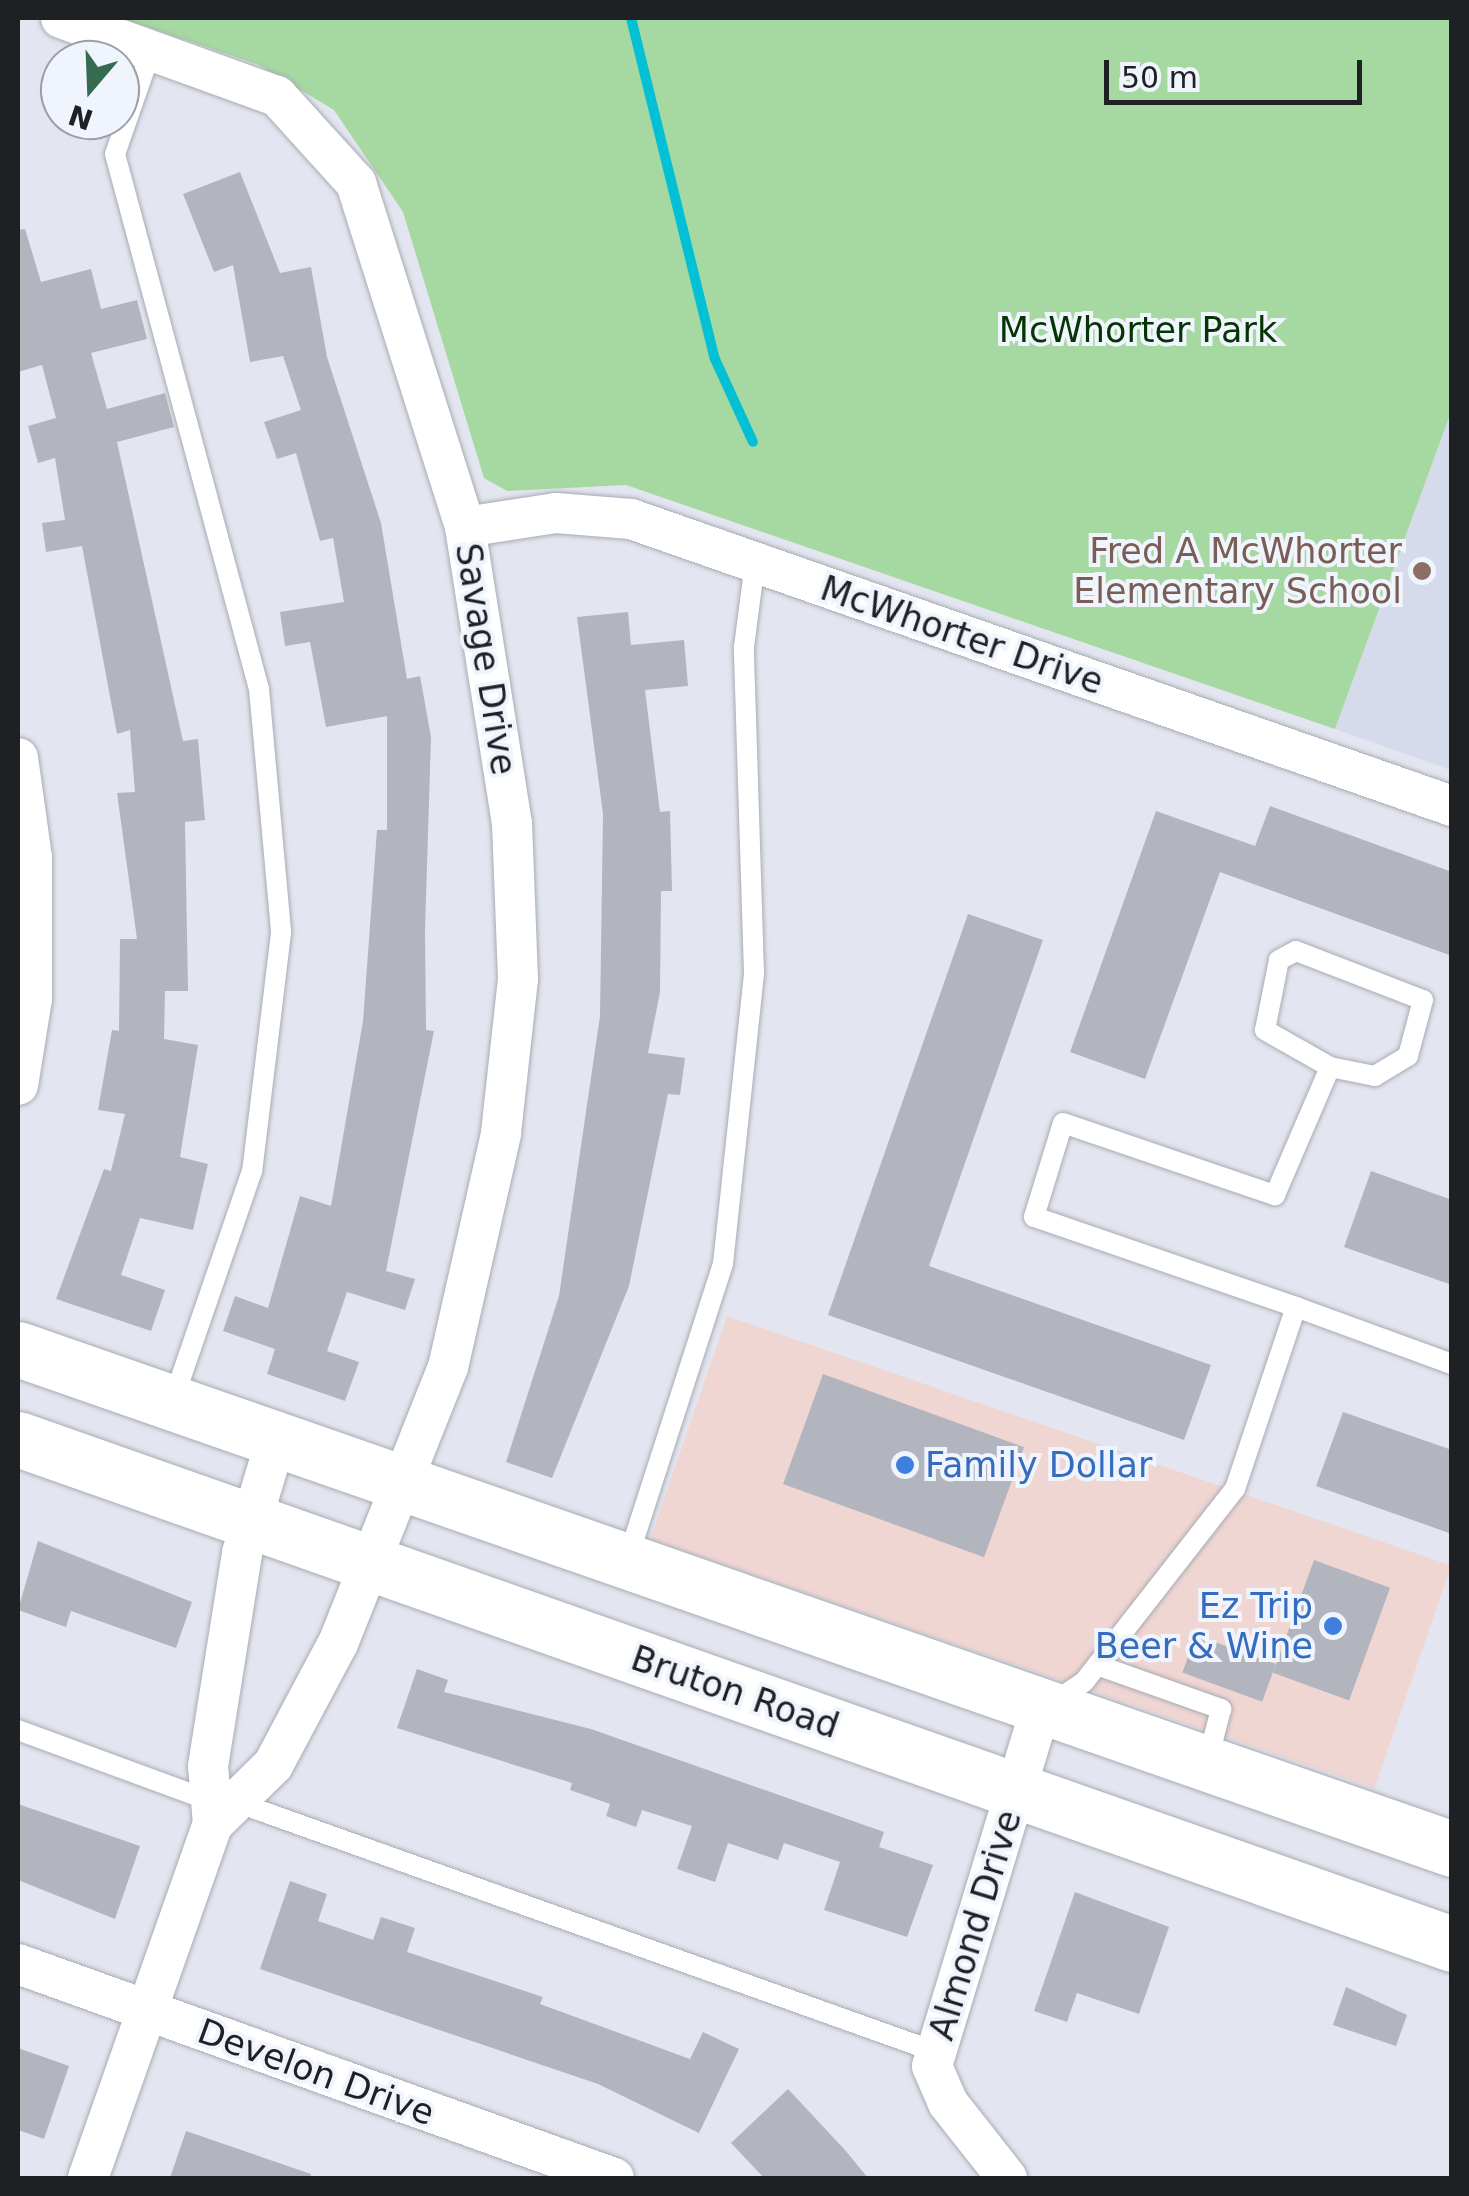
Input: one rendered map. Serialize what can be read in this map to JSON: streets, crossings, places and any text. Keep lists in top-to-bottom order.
{
  "streets": {
    "main road": ["Bruton Road"],
    "street": [
      "McWhorter Drive",
      "Savage Drive",
      "Almond Drive",
      "Develon Drive"
    ]
  },
  "crossings": [
    ["McWhorter Drive", "Savage Drive"],
    ["Savage Drive", "Bruton Road"],
    ["Bruton Road", "Almond Drive"]
  ],
  "parks": ["McWhorter Park"],
  "places": ["Fred A McWhorter Elementary School", "Family Dollar", "Ez Trip Beer & Wine"],
  "scale_bar": "50 m",
  "north": "bottom"
}
